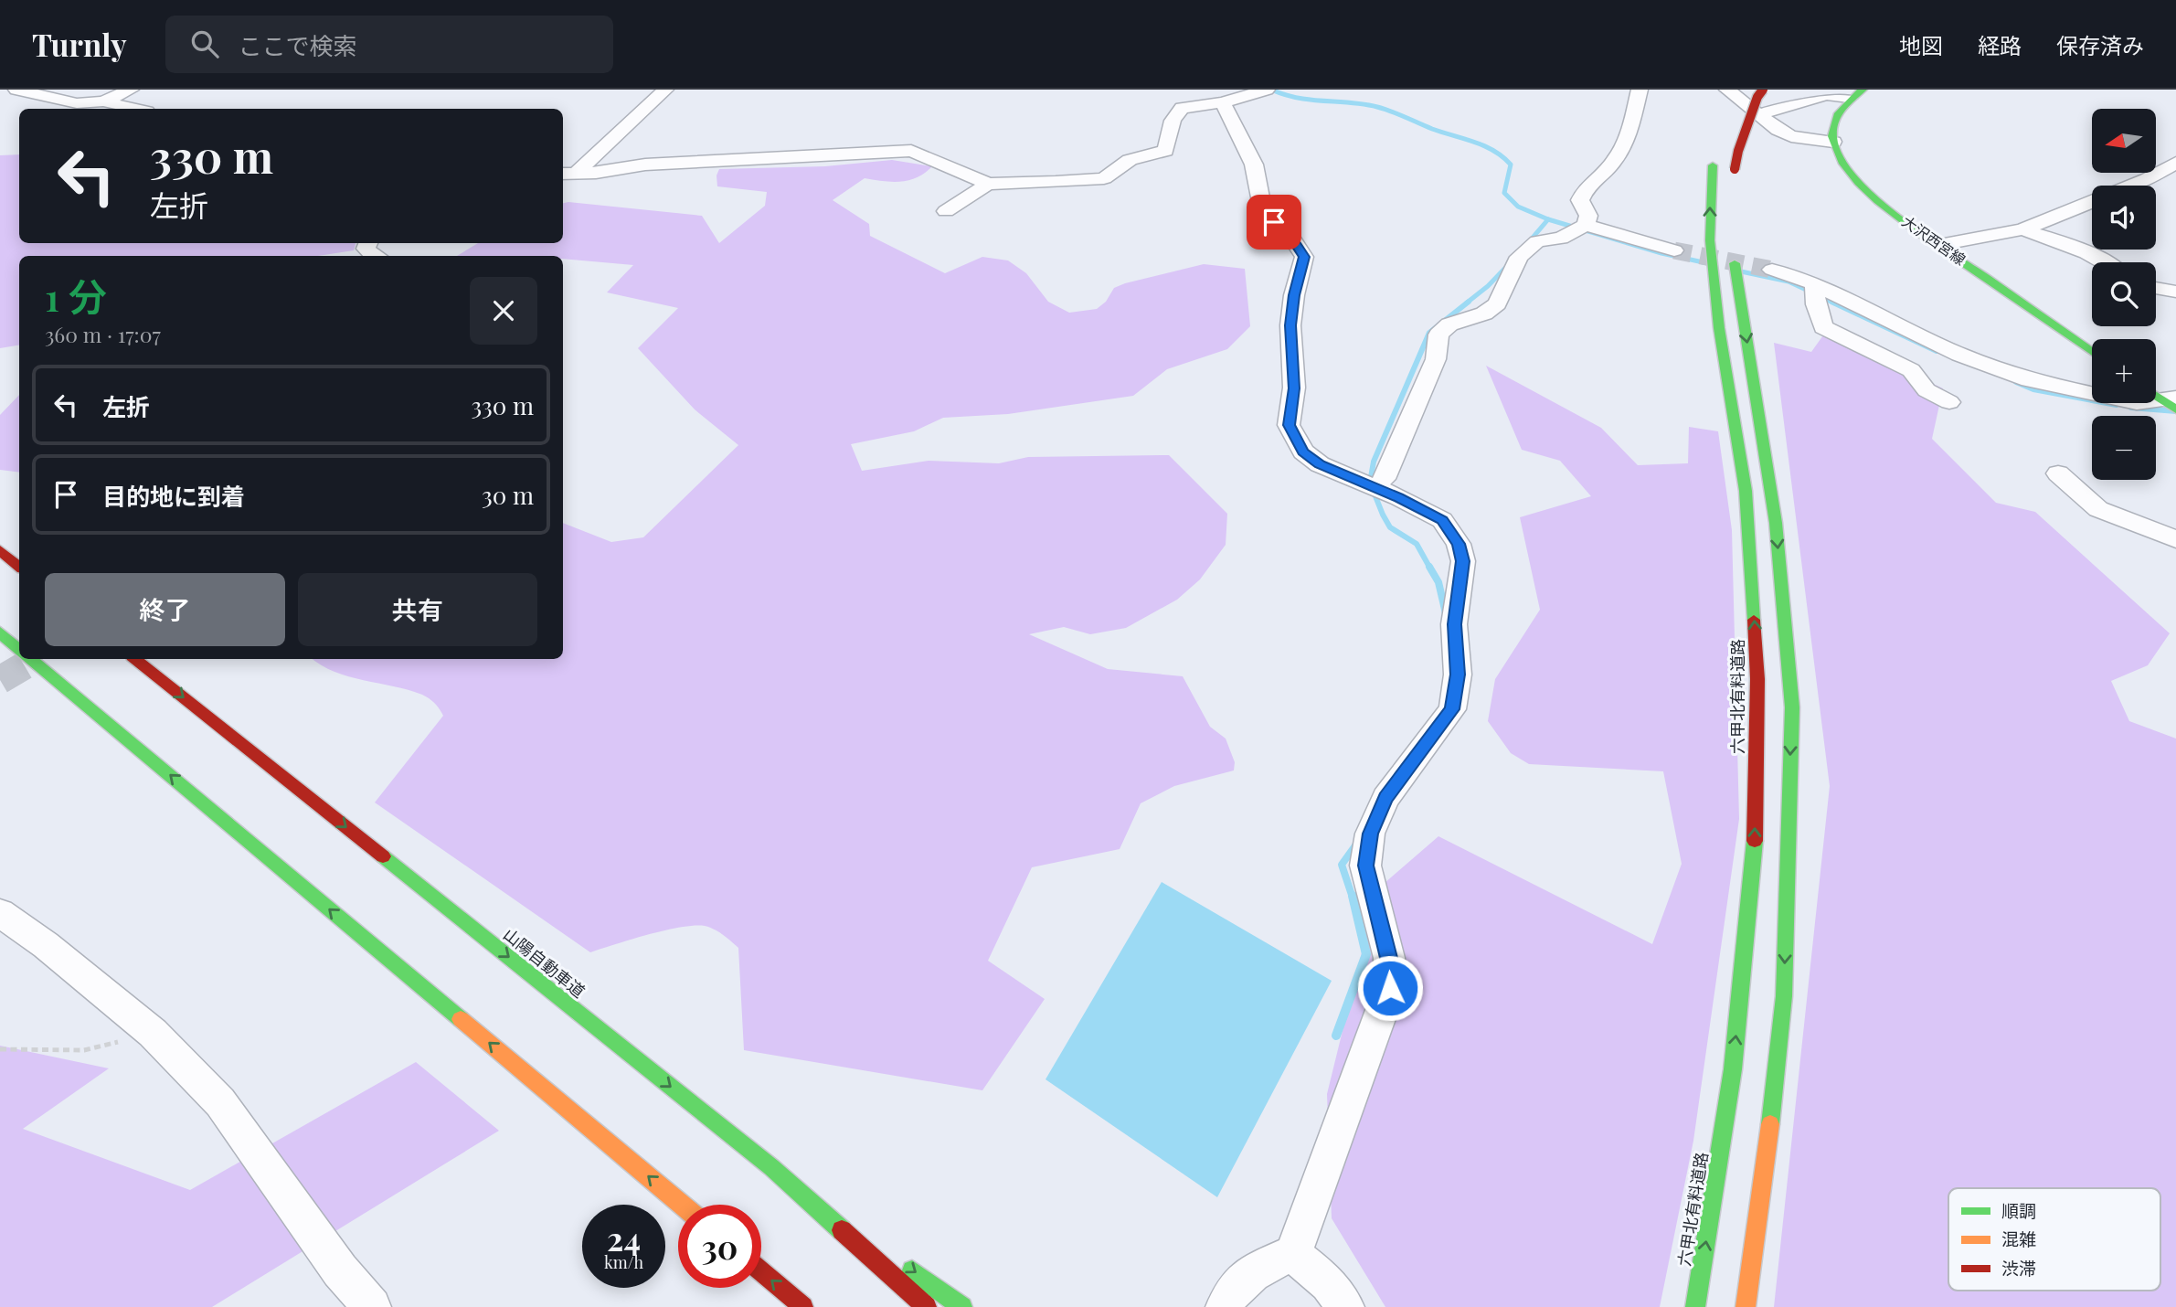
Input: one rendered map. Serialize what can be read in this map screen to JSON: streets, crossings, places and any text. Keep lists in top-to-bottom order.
{
  "streets": {
    "main road": ["大沢西宮線", "六甲北有料道路", "山陽自動車道"]
  },
  "legend": ["順調", "混雑", "渋滞"],
  "north": "left",
  "page": {
    "header": "Turnly",
    "search": "ここで検索",
    "nav": ["地図", "経路", "保存済み"],
    "map_buttons": ["+", "−"],
    "turn": ["330 m", "左折"],
    "heading": ["1 分", "360 m · 17:07"],
    "list": [
      {
        "name": "左折",
        "value": "330 m"
      },
      {
        "name": "目的地に到着",
        "value": "30 m"
      }
    ],
    "buttons": ["終了", "共有"],
    "speed": "24 km/h",
    "limit": "30"
  }
}
